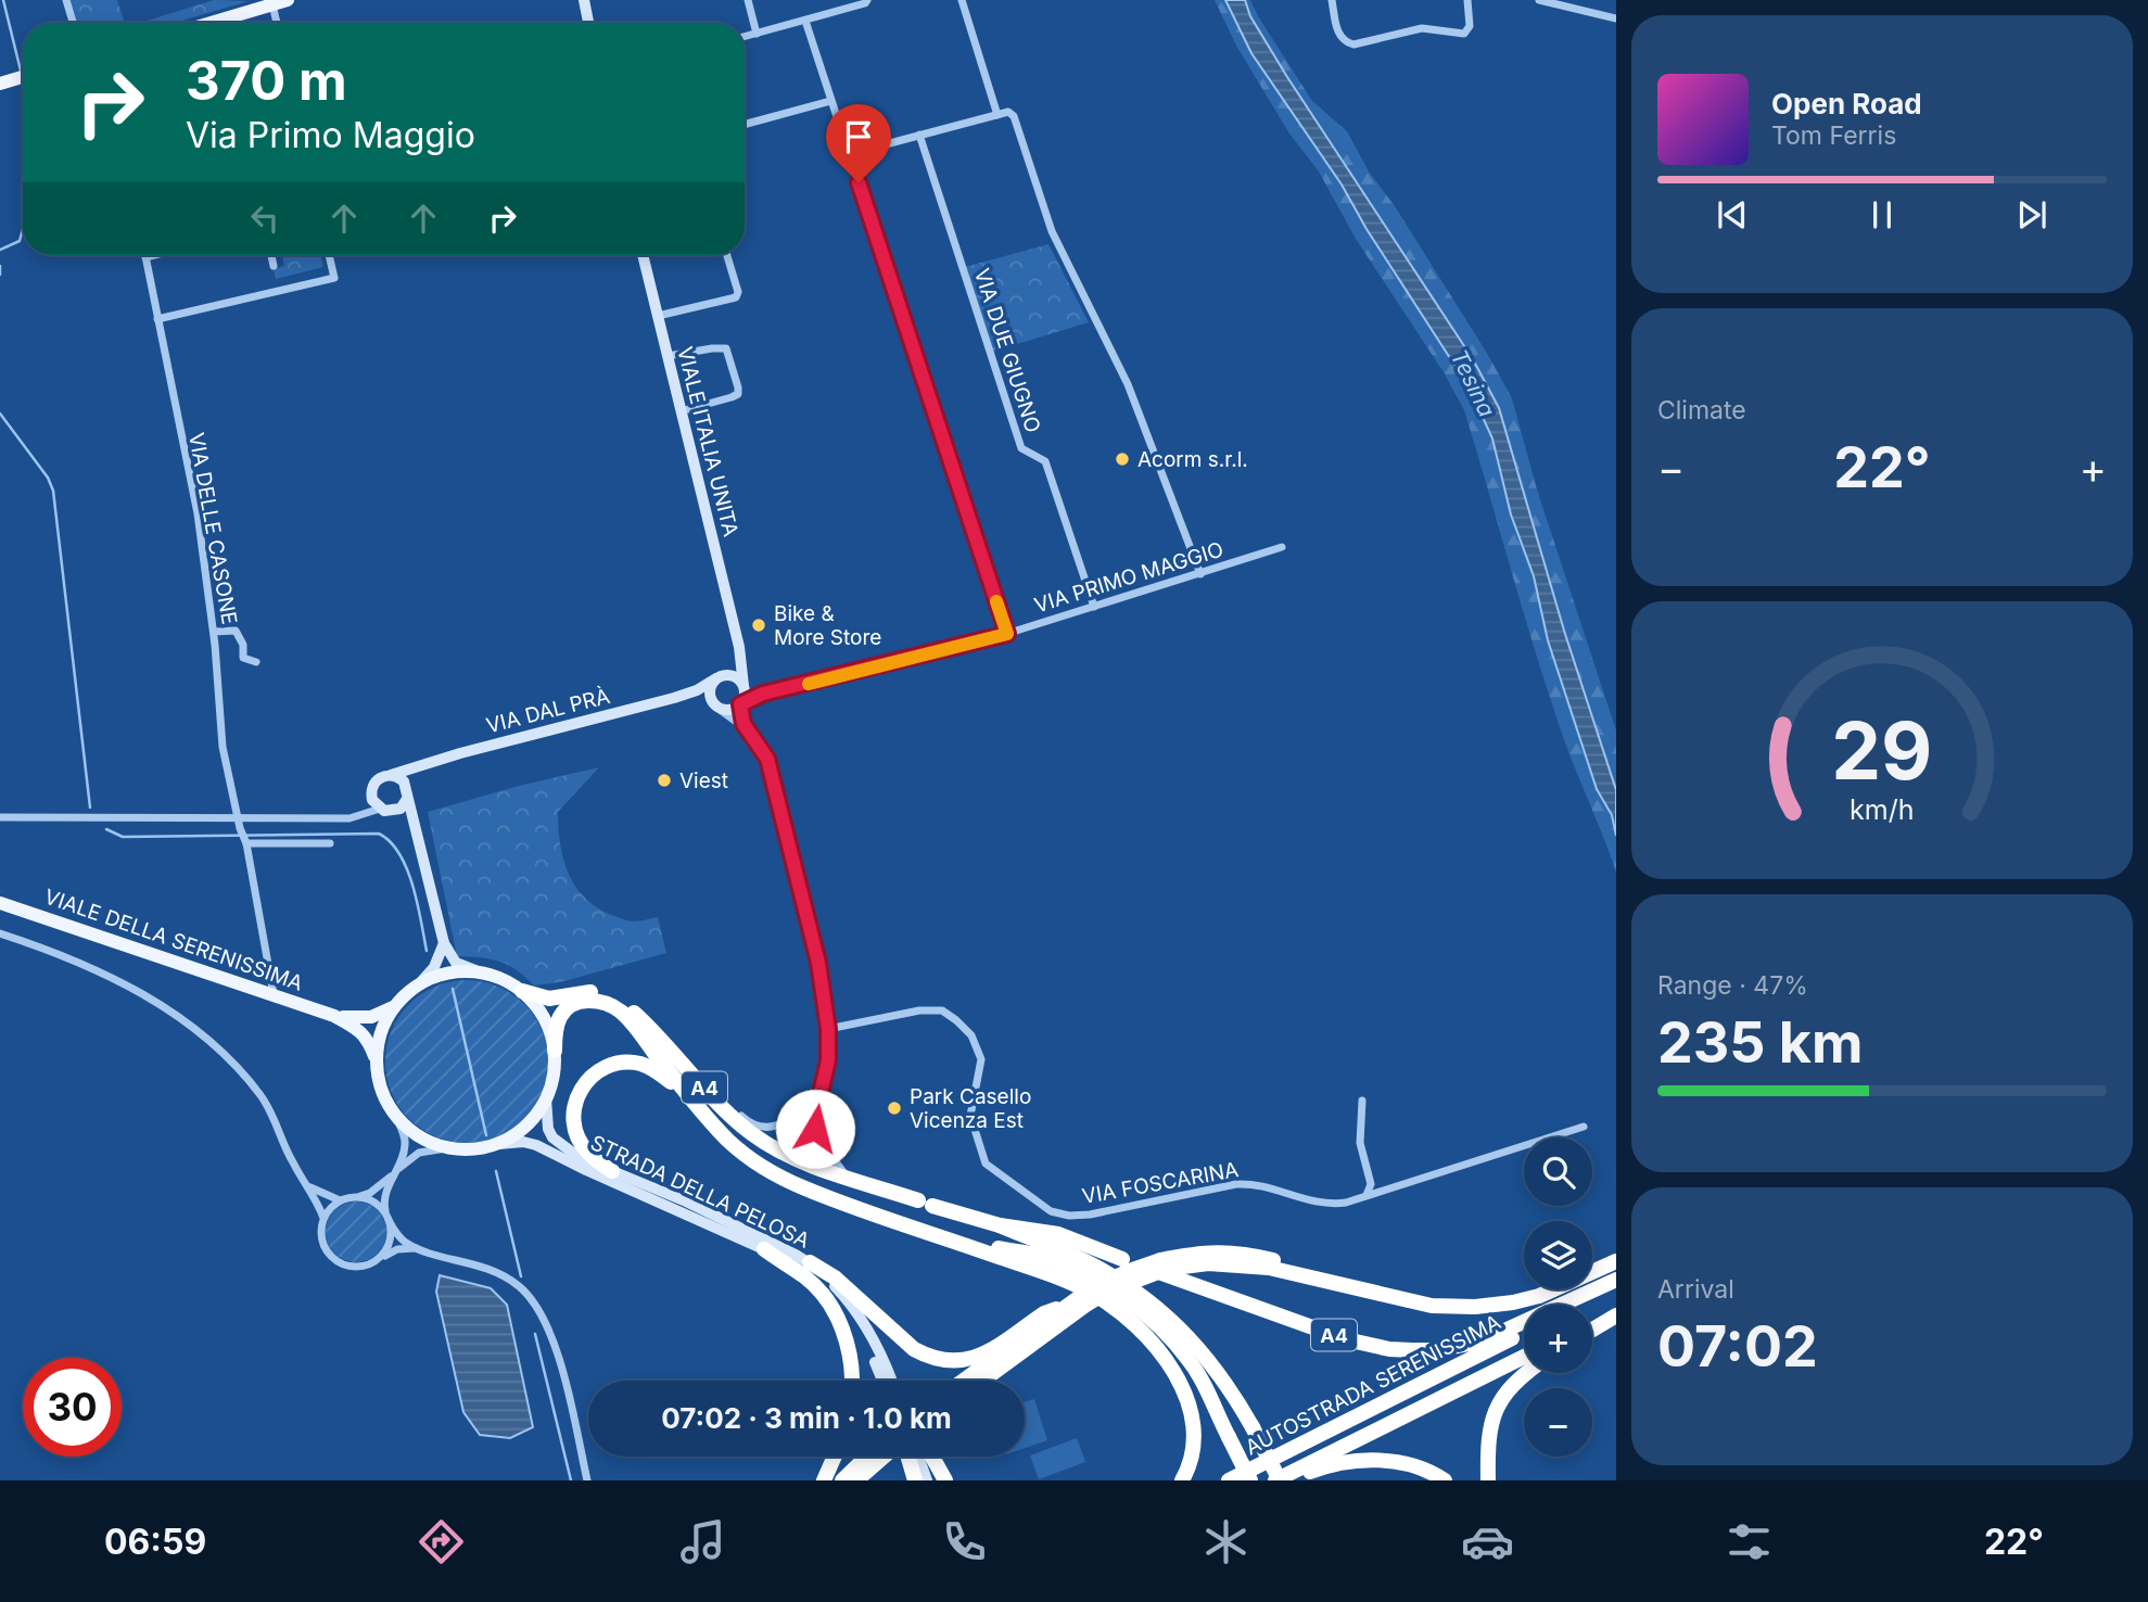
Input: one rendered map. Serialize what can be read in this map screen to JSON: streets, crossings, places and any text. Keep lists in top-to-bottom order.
{
  "streets": {
    "highway": ["A4", "AUTOSTRADA SERENISSIMA"],
    "main road": ["VIALE DELLA SERENISSIMA"],
    "street": [
      "VIA DUE GIUGNO",
      "VIALE ITALIA UNITA",
      "VIA DELLE CASONE",
      "VIA PRIMO MAGGIO",
      "VIA DAL PRÀ",
      "VIA FOSCARINA",
      "STRADA DELLA PELOSA"
    ]
  },
  "crossings": [
    ["VIA DUE GIUGNO", "VIA PRIMO MAGGIO"],
    ["VIALE ITALIA UNITA", "VIA PRIMO MAGGIO"],
    ["VIALE ITALIA UNITA", "VIA DAL PRÀ"],
    ["VIA DELLE CASONE", "VIALE DELLA SERENISSIMA"],
    ["VIA PRIMO MAGGIO", "VIA DAL PRÀ"],
    ["VIALE DELLA SERENISSIMA", "A4"],
    ["VIALE DELLA SERENISSIMA", "STRADA DELLA PELOSA"],
    ["A4", "STRADA DELLA PELOSA"]
  ],
  "water": ["Tesina"],
  "places": [
    "Acorm s.r.l.",
    "Bike & More Store",
    "Viest",
    "Park Casello Vicenza Est"
  ],
  "page": {
    "turn": ["370 m", "Via Primo Maggio"],
    "song": ["Open Road", "Tom Ferris"],
    "tile": [
      "Climate",
      ["Range · 47%", "235 km"],
      ["Arrival", "07:02"]
    ],
    "heat": ["−", "22°", "+"],
    "map_buttons": ["+", "−"],
    "limit": "30",
    "trip": "07:02 · 3 min · 1.0 km",
    "tabs": ["06:59", "22°"],
    "gauge": ["29", "km/h"]
  }
}
